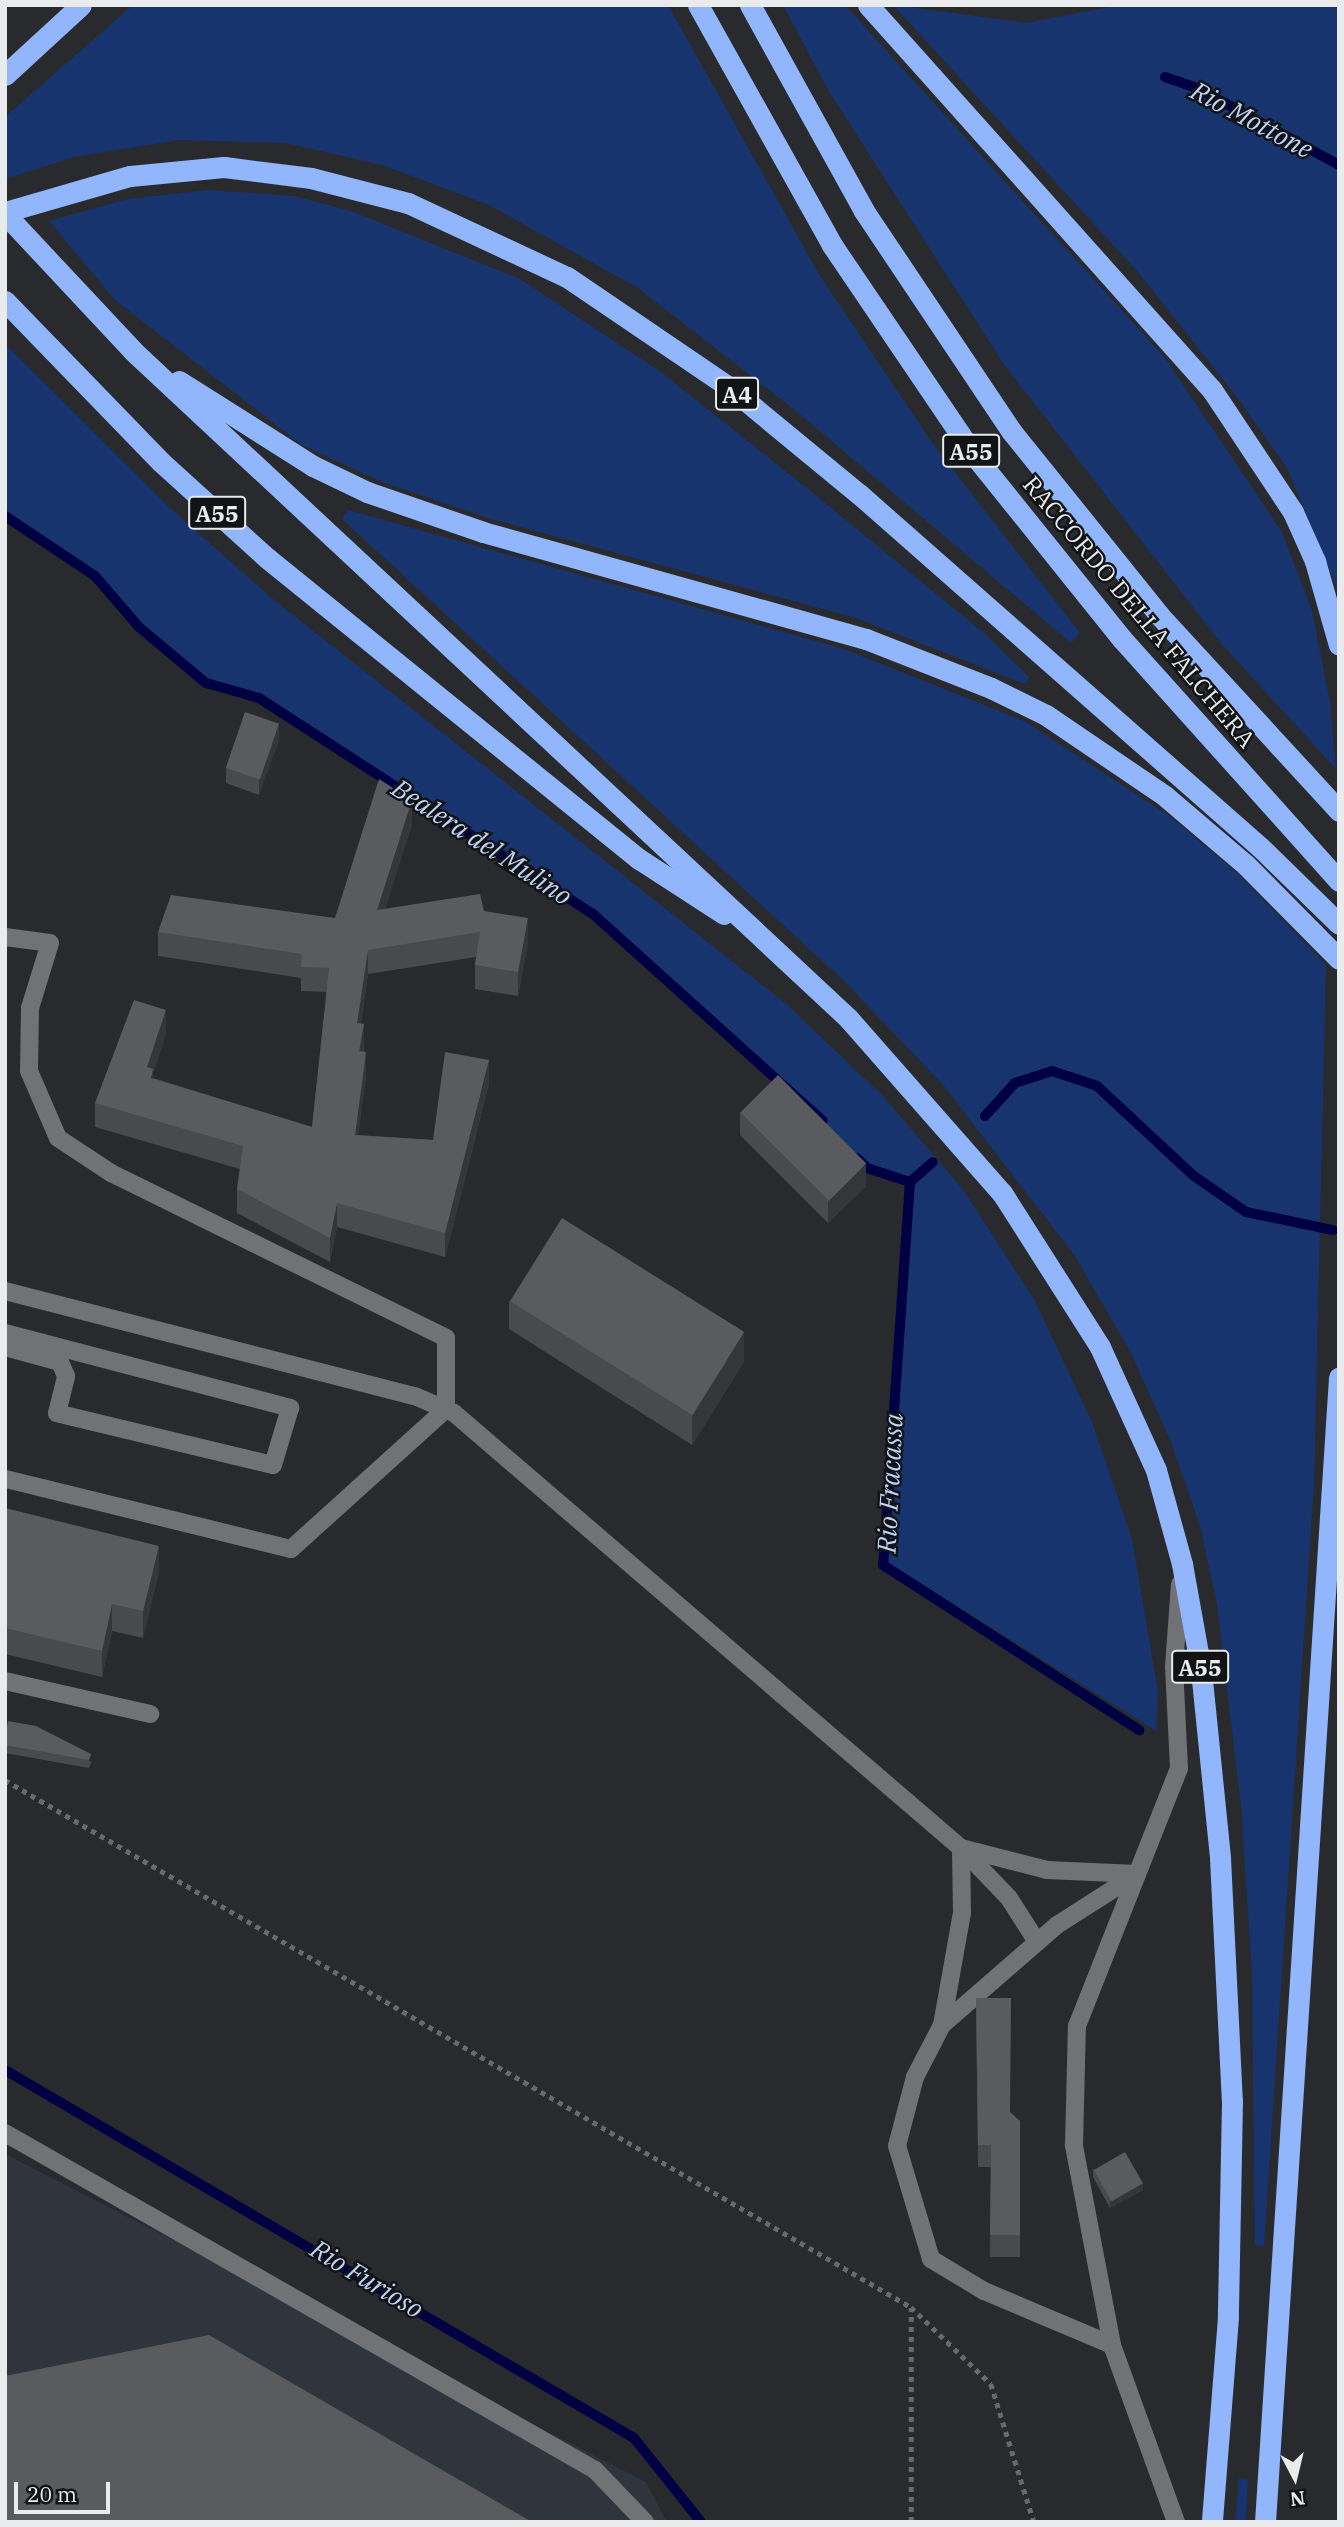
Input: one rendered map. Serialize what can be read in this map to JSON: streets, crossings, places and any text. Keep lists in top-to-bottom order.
{
  "streets": {
    "highway": ["A4", "A55", "RACCORDO DELLA FALCHERA"]
  },
  "water": [
    "Rio Mottone",
    "Bealera del Mulino",
    "Rio Fracassa",
    "Rio Furioso"
  ],
  "scale_bar": "20 m",
  "north": "bottom"
}
